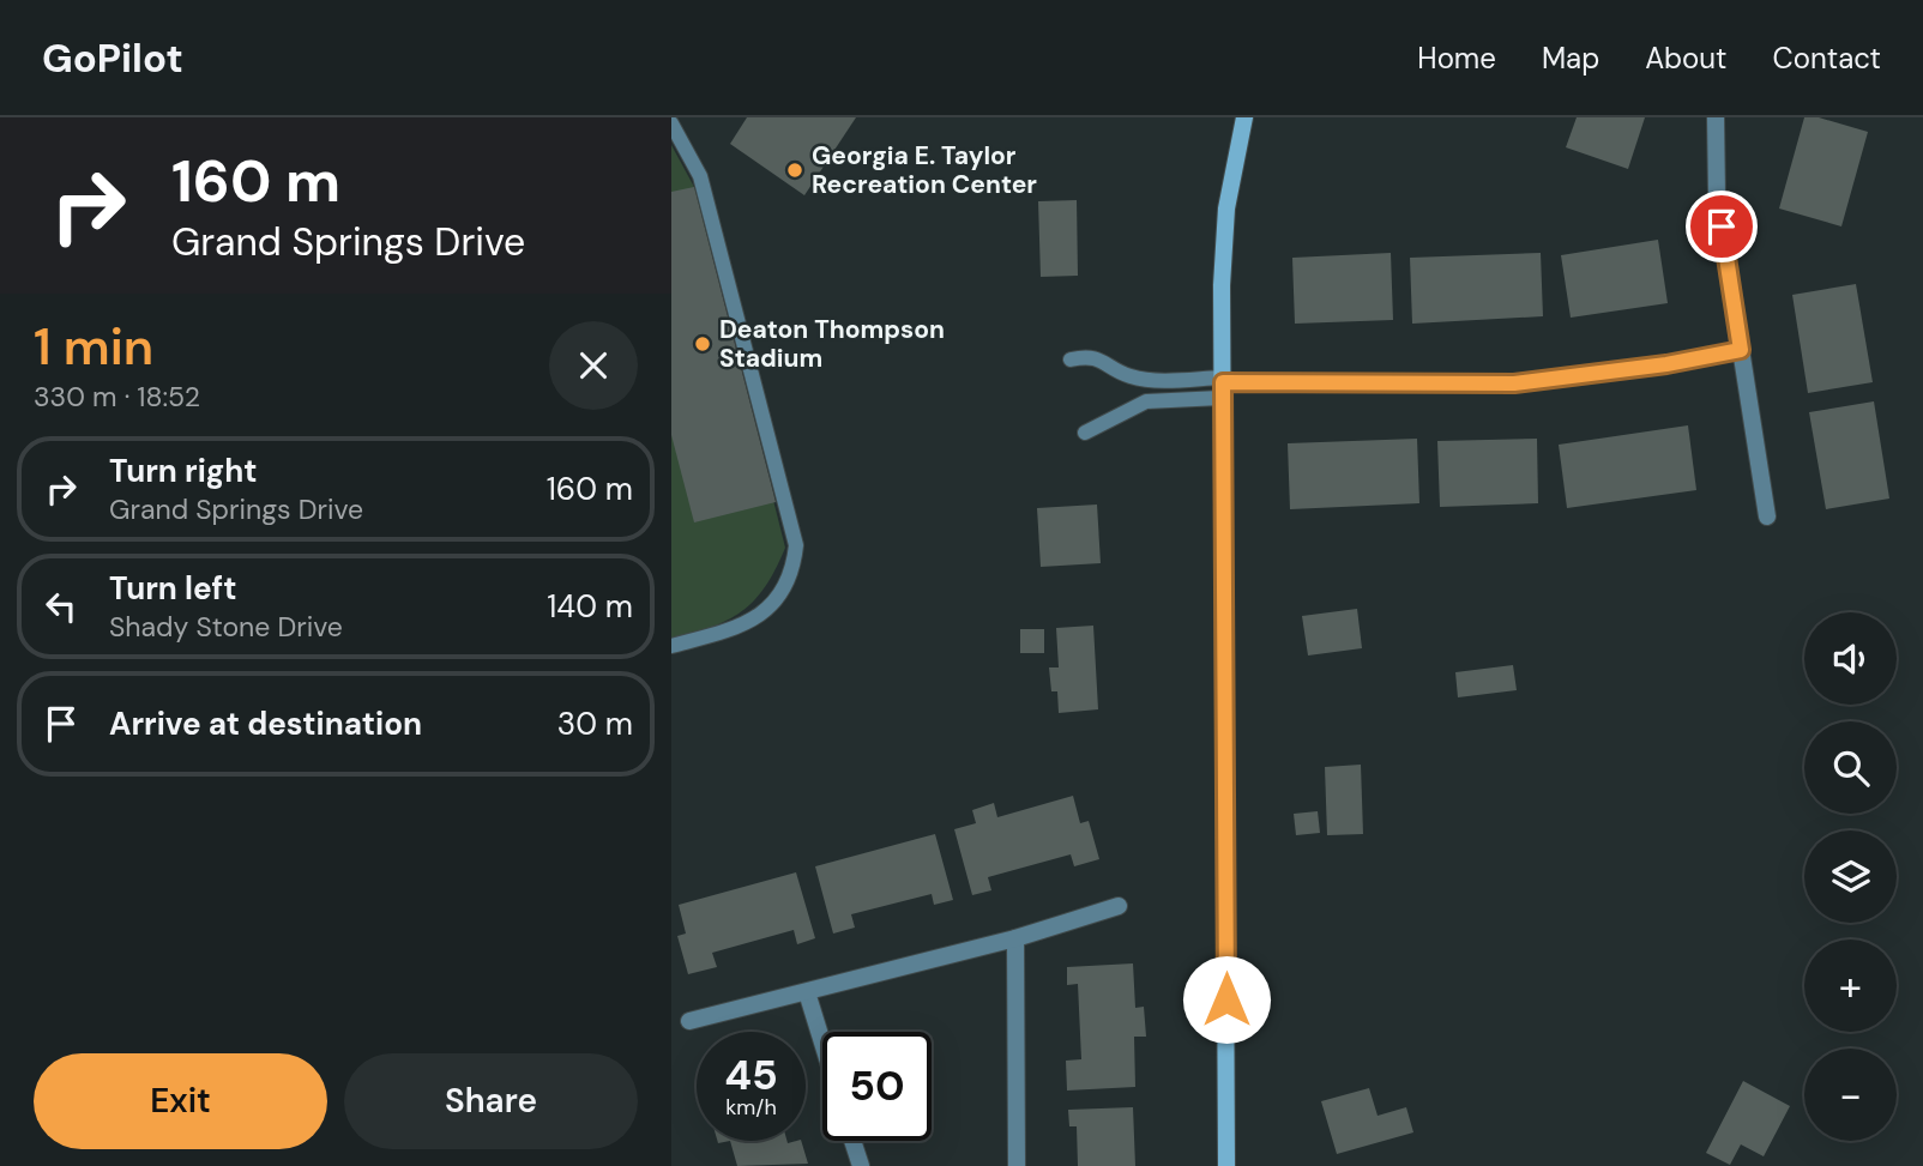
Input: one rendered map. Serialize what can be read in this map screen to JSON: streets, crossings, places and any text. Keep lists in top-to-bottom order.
{
  "places": ["Georgia E. Taylor Recreation Center", "Deaton Thompson Stadium"],
  "page": {
    "header": "GoPilot",
    "nav": [
      "Home",
      "Map",
      "About",
      "Contact"
    ],
    "turn": ["160 m", "Grand Springs Drive"],
    "heading": ["1 min", "330 m · 18:52"],
    "list": [
      {
        "name": "Turn right",
        "note": "Grand Springs Drive",
        "value": "160 m"
      },
      {
        "name": "Turn left",
        "note": "Shady Stone Drive",
        "value": "140 m"
      },
      {
        "name": "Arrive at destination",
        "value": "30 m"
      }
    ],
    "map_buttons": ["+", "−"],
    "speed": "45 km/h",
    "limit": "50",
    "buttons": ["Exit", "Share"]
  }
}
